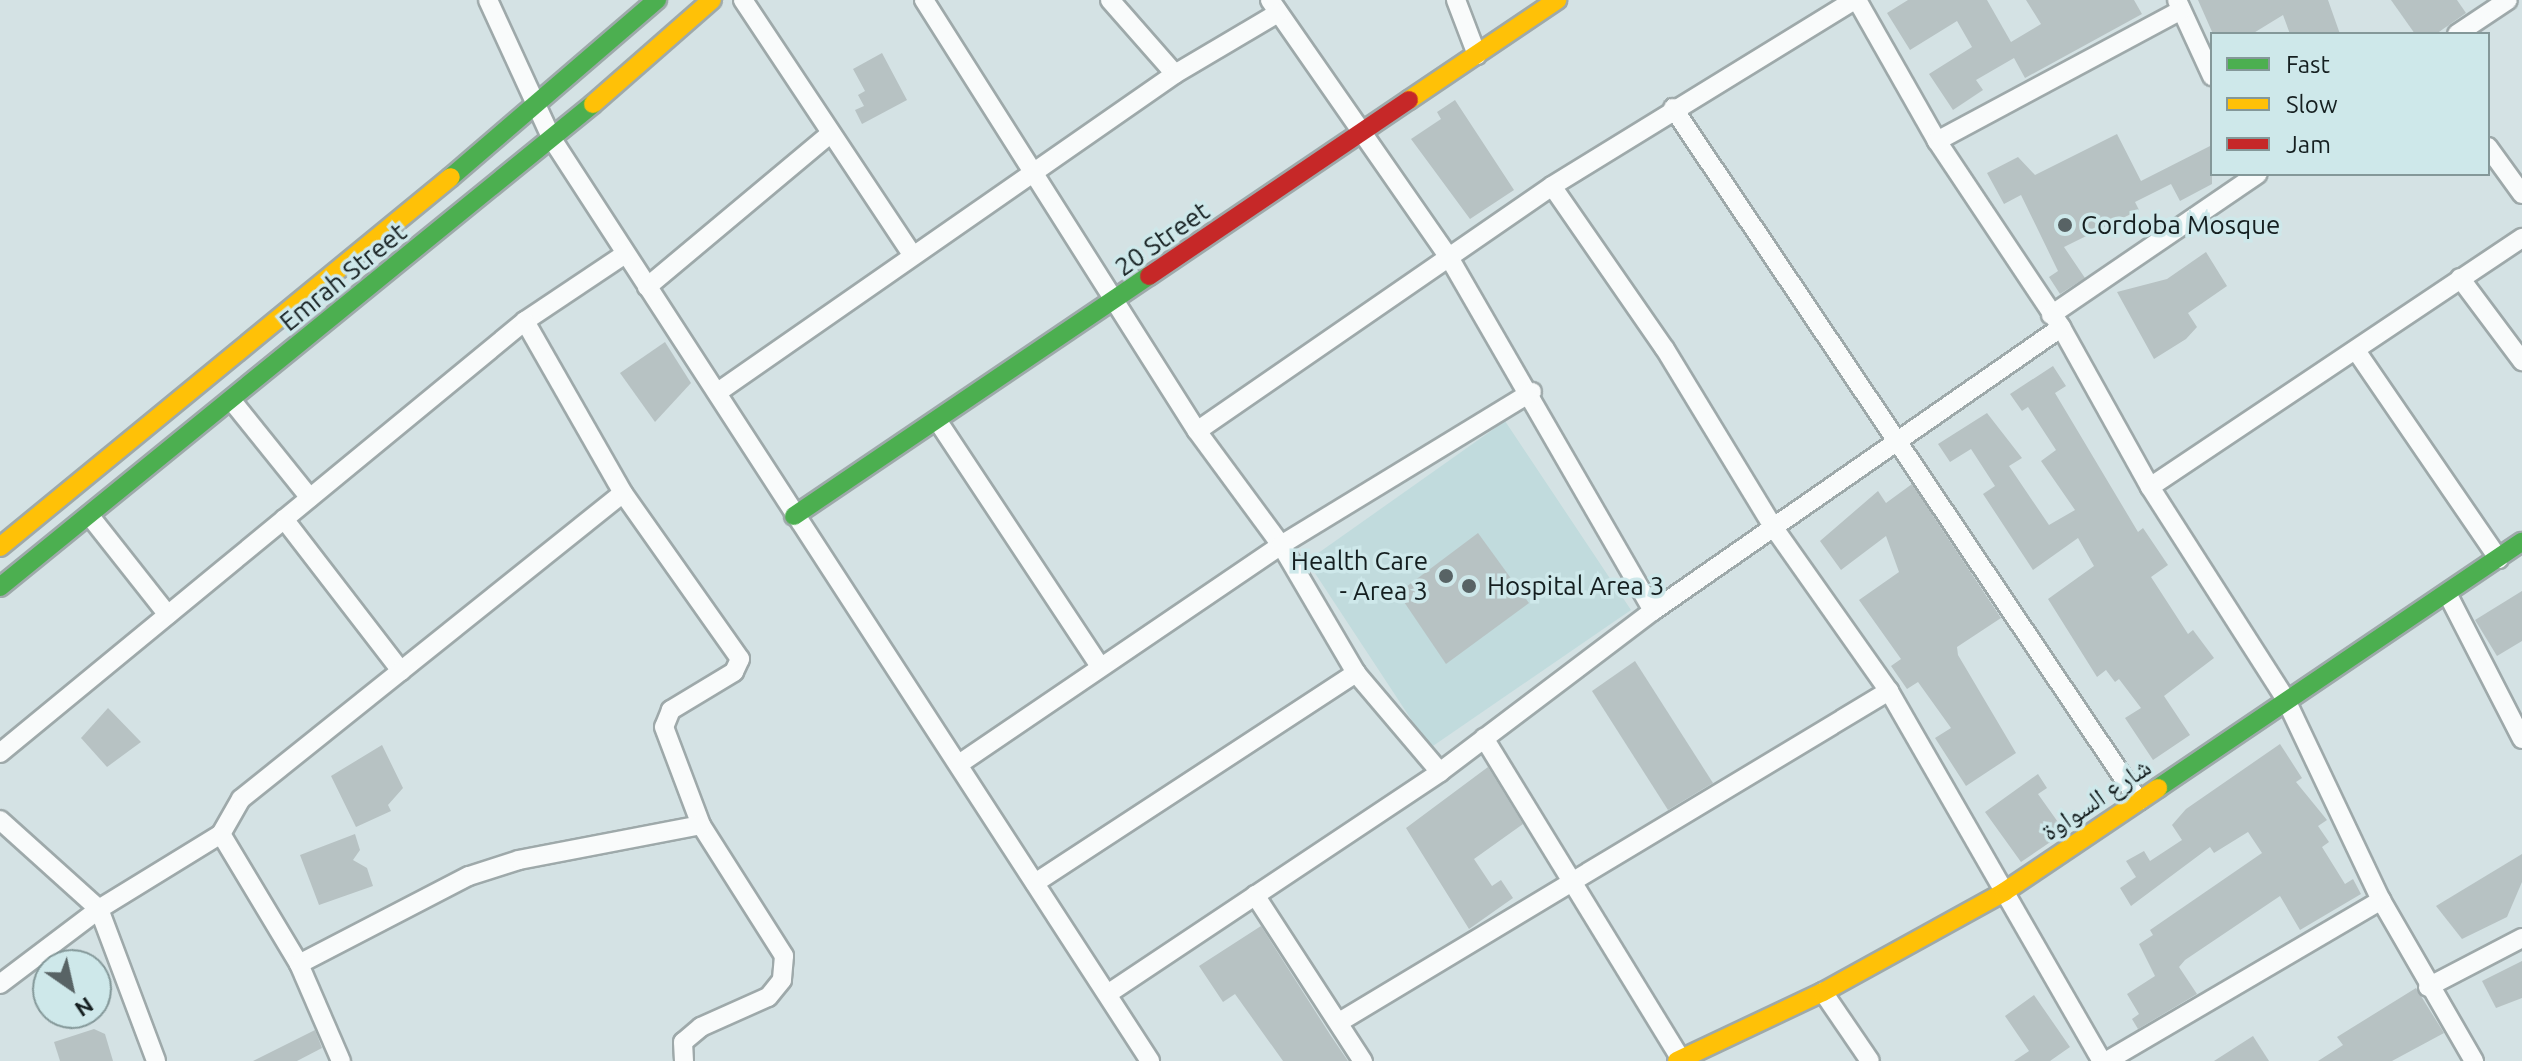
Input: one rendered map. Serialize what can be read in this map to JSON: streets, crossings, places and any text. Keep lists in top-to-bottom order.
{
  "streets": {
    "street": ["20 Street", "Emrah Street", "شارع السواوة"]
  },
  "places": ["Cordoba Mosque", "Health Care - Area 3", "Hospital Area 3"],
  "legend": ["Fast", "Slow", "Jam"],
  "north": "bottom right"
}
